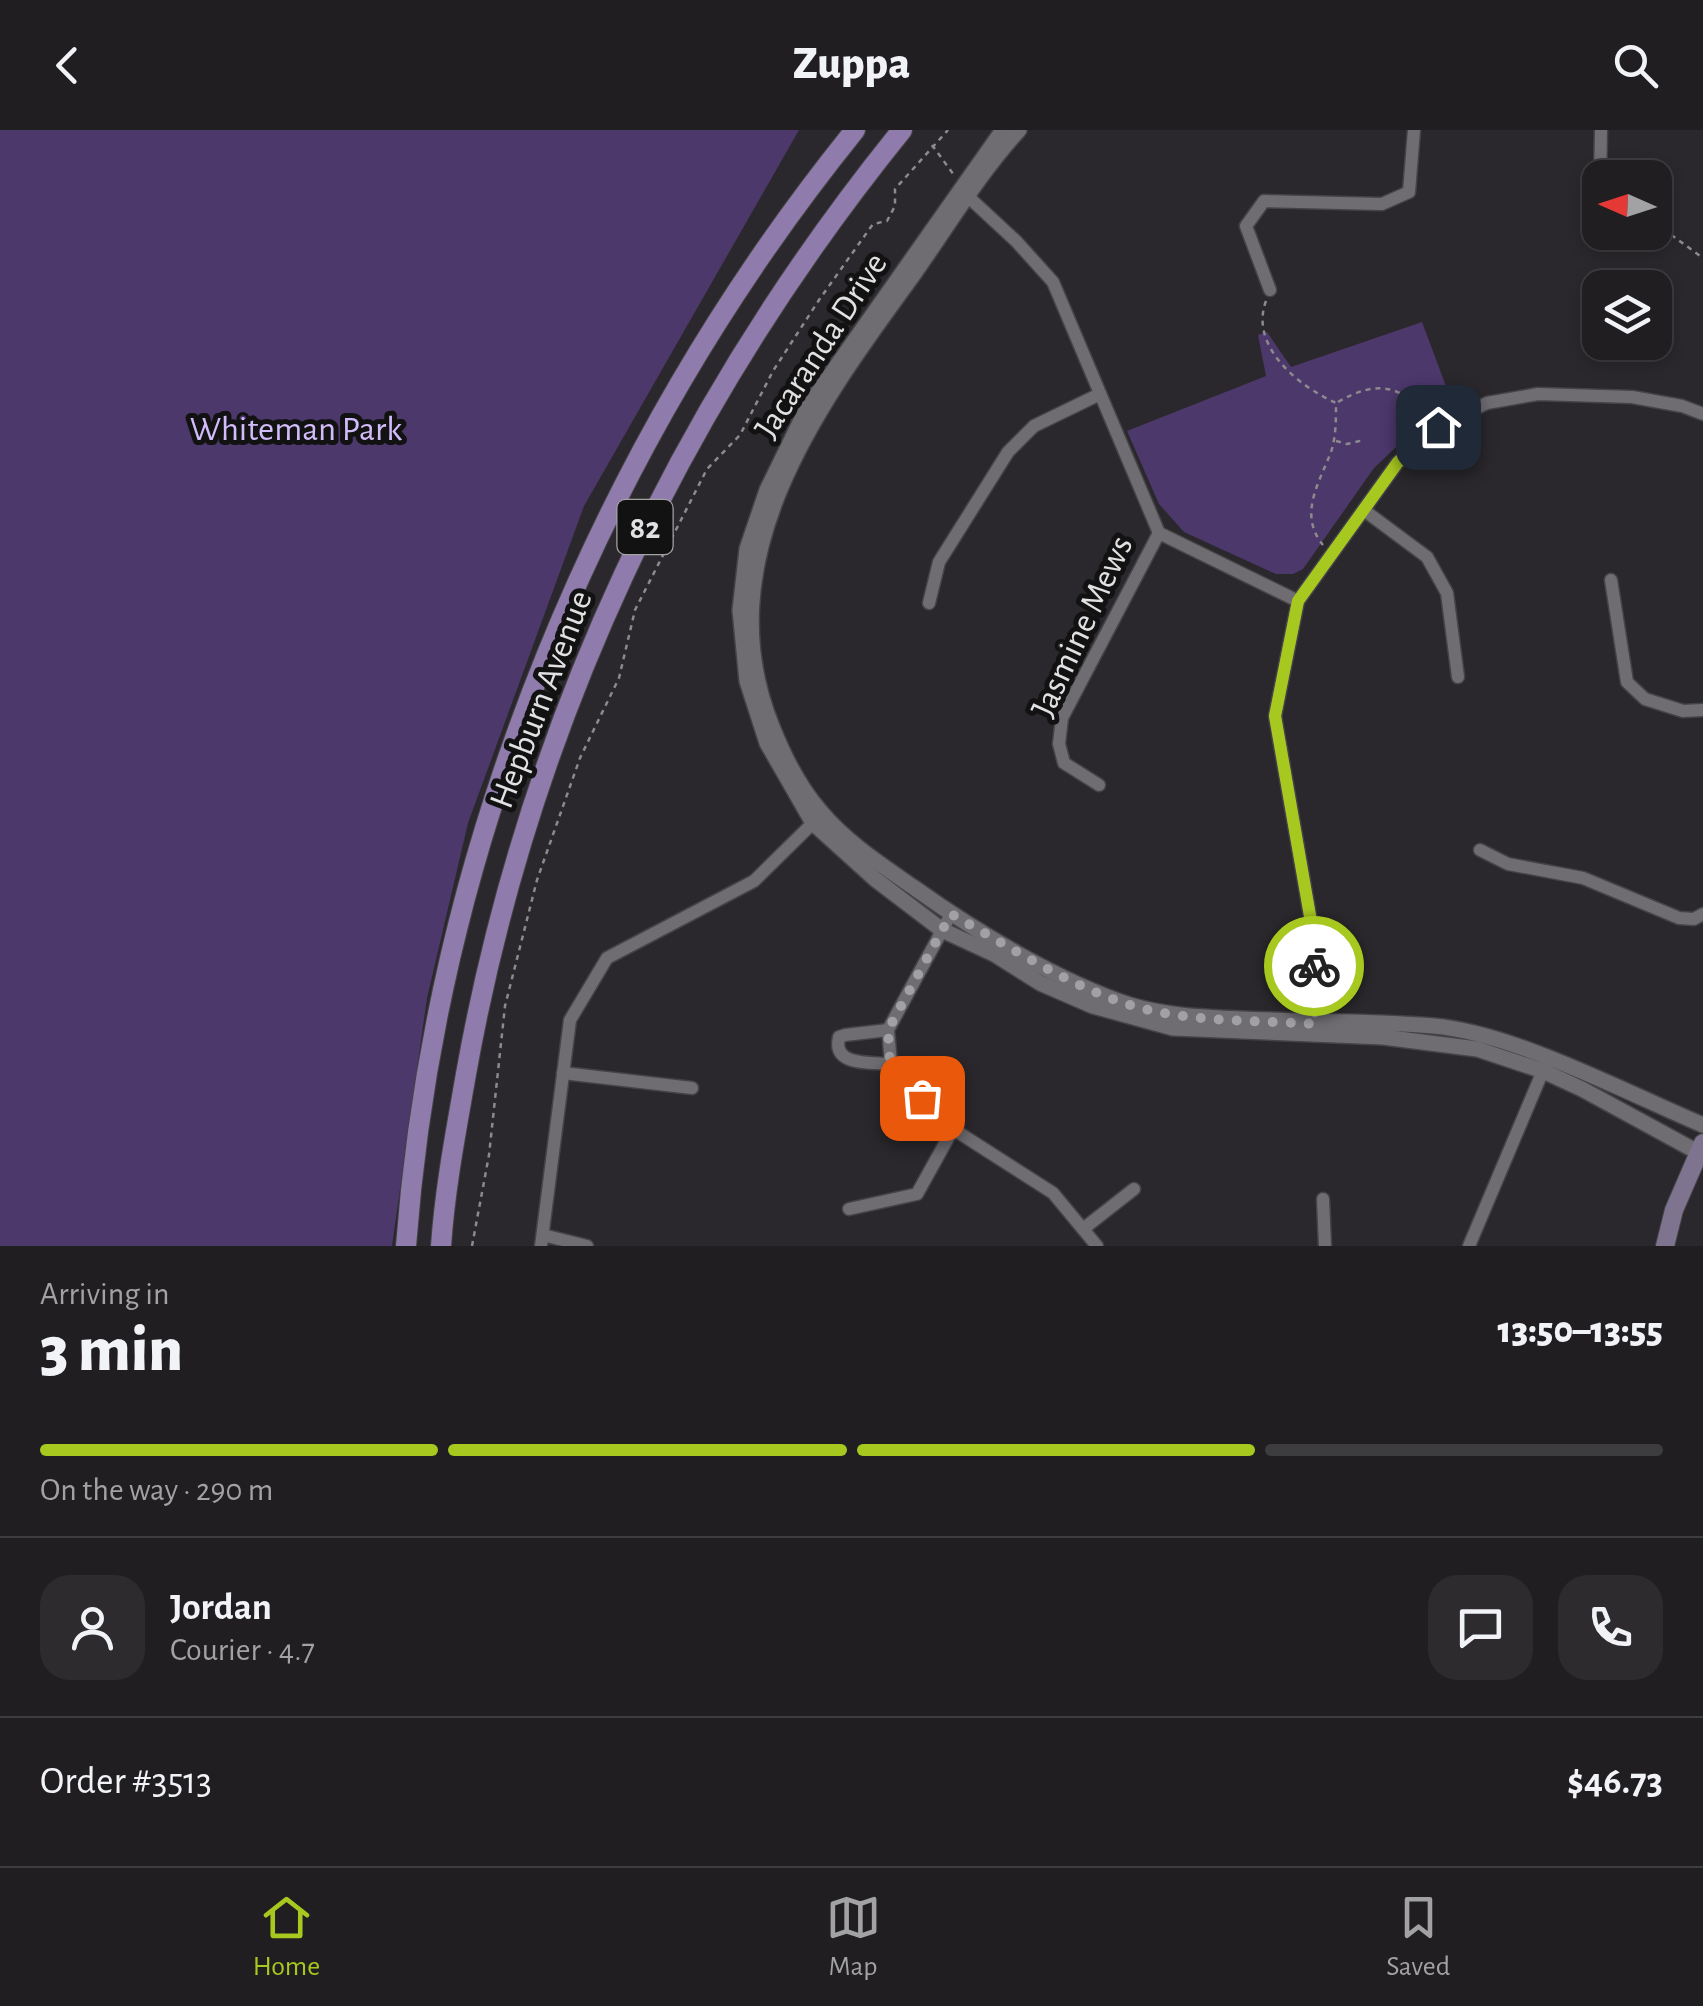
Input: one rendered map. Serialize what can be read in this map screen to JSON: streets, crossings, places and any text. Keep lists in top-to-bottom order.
{
  "streets": {
    "main road": ["82", "Hepburn Avenue"],
    "street": ["Jacaranda Drive", "Jasmine Mews"]
  },
  "parks": ["Whiteman Park"],
  "north": "left",
  "page": {
    "header": "Zuppa",
    "heading": ["3 min", "Arriving in", "13:50–13:55"],
    "panel": [
      "Jordan",
      "Courier · 4.7",
      "Order #3513",
      "$46.73"
    ],
    "bar": "On the way · 290 m",
    "tabs": ["Home", "Map", "Saved"]
  }
}
